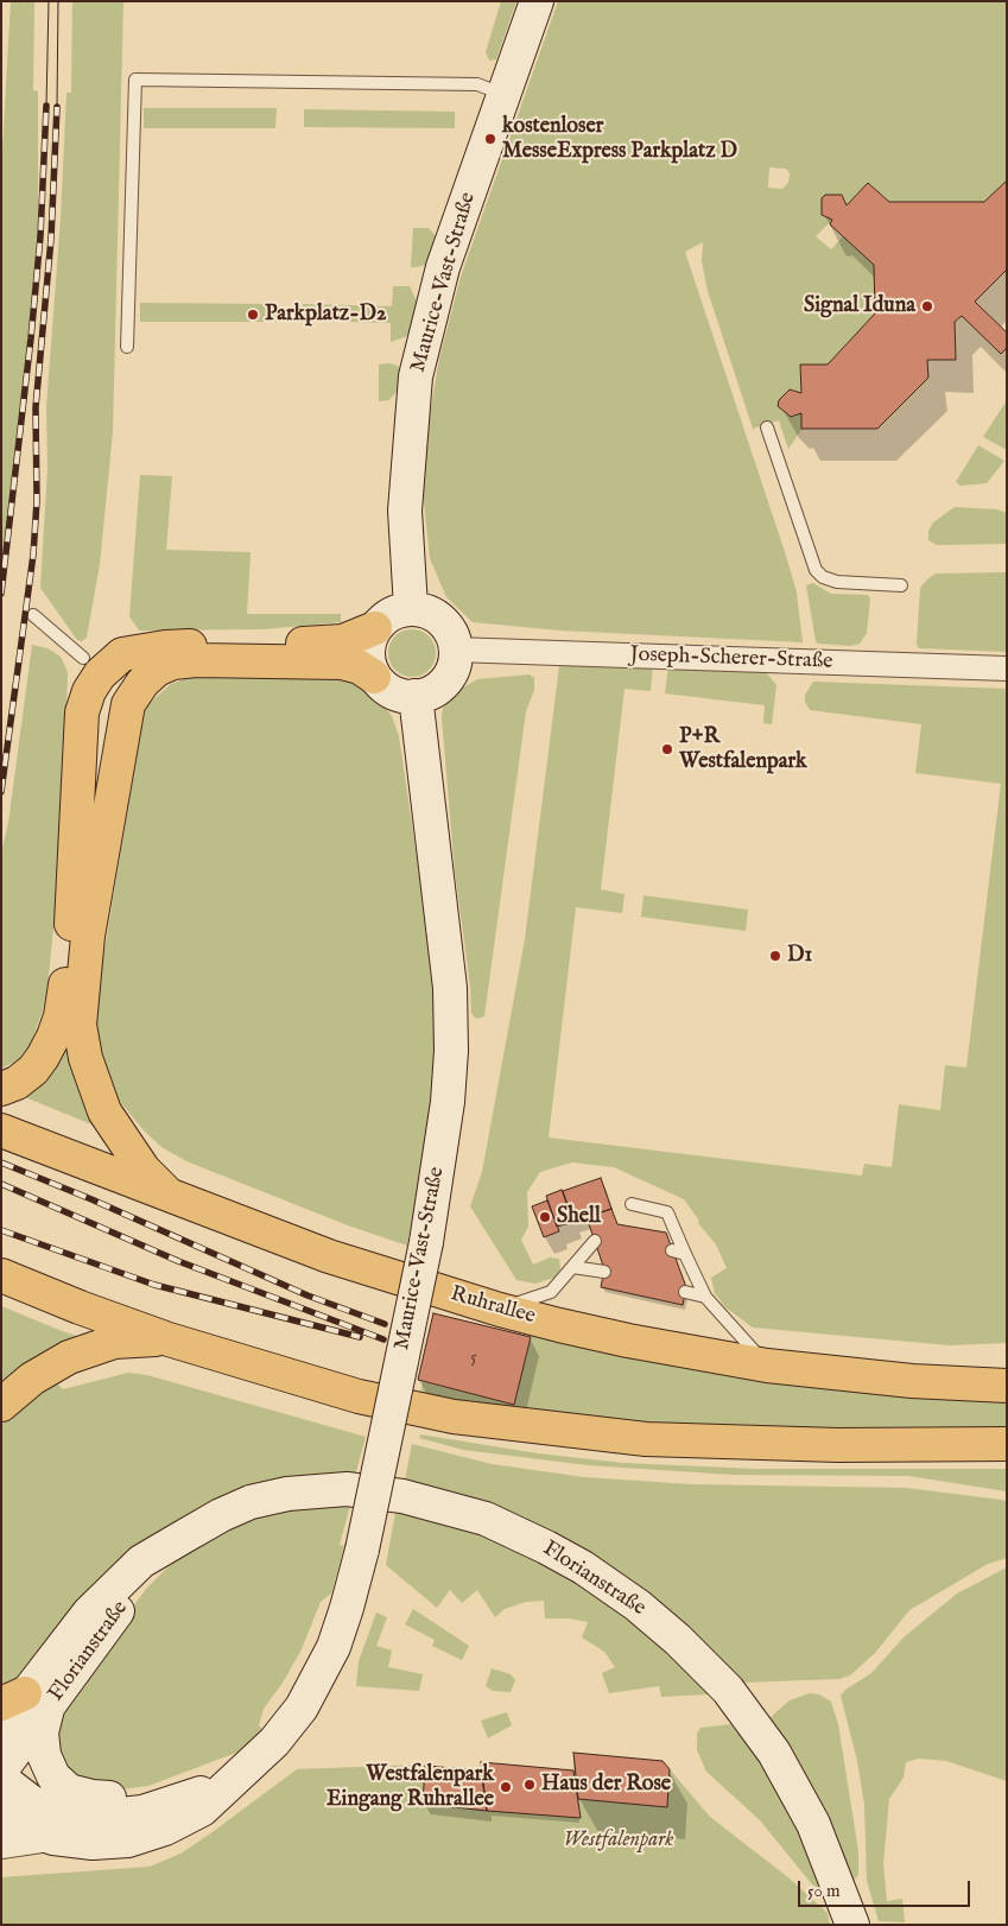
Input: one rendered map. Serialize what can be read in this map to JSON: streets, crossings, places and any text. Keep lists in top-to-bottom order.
{
  "streets": {
    "highway": ["Ruhrallee"],
    "main road": ["Maurice-Vast-Straße", "Florianstraße"],
    "street": ["Joseph-Scherer-Straße"]
  },
  "crossings": [
    ["Maurice-Vast-Straße", "Joseph-Scherer-Straße"]
  ],
  "parks": ["Westfalenpark"],
  "places": [
    "kostenloser MesseExpress Parkplatz D",
    "Signal Iduna",
    "Parkplatz-D2",
    "P+R Westfalenpark",
    "D1",
    "Shell",
    "Haus der Rose",
    "Westfalenpark Eingang Ruhrallee"
  ],
  "house_numbers": ["5"],
  "scale_bar": "50 m"
}
